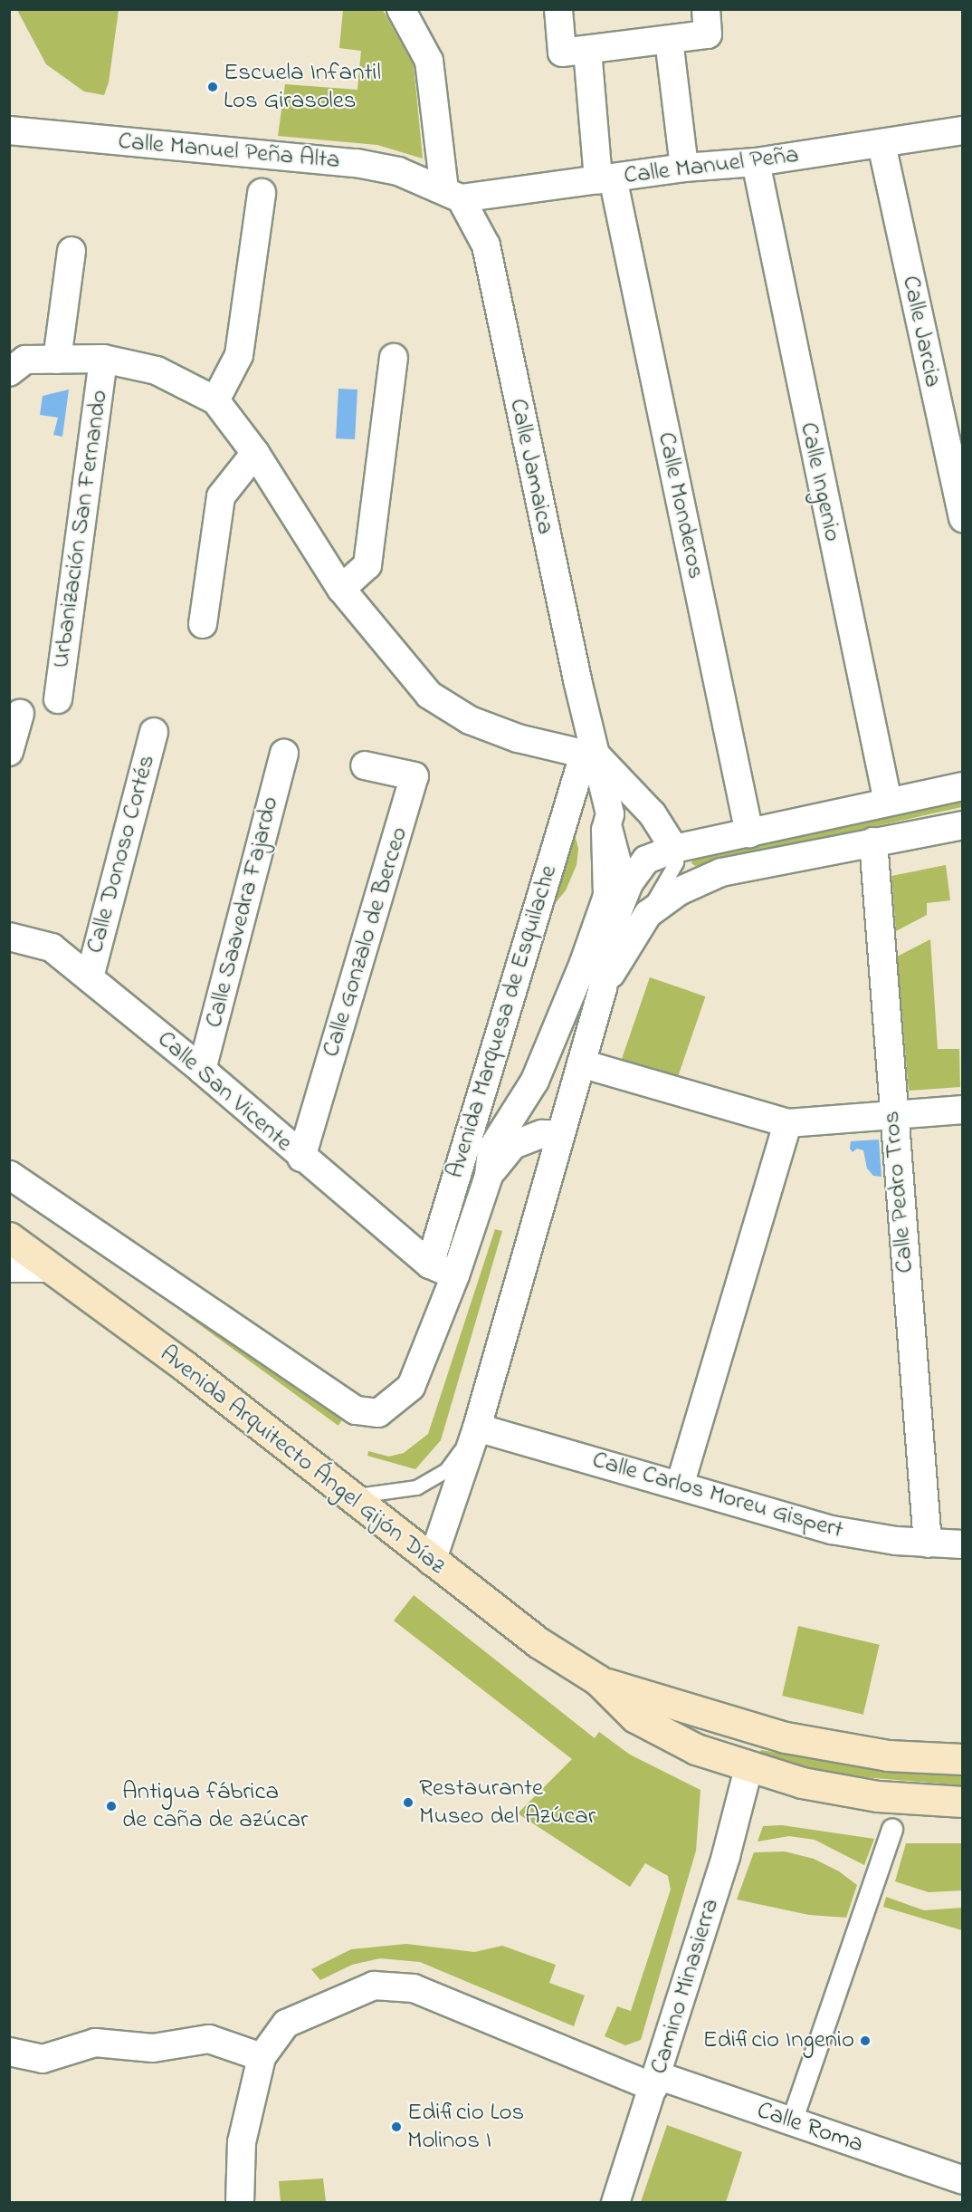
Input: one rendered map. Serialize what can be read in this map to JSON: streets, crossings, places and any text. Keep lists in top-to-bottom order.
{
  "streets": {
    "main road": ["Avenida Arquitecto Ángel Gijón Díaz"],
    "street": [
      "Calle Manuel Peña Alta",
      "Calle Manuel Peña",
      "Calle Jarcia",
      "Calle Jamaica",
      "Calle Ingenio",
      "Calle Monderos",
      "Urbanización San Fernando",
      "Calle Donoso Cortés",
      "Calle Saavedra Fajardo",
      "Calle Gonzalo de Berceo",
      "Avenida Marquesa de Esquilache",
      "Calle San Vicente",
      "Calle Pedro Tros",
      "Calle Carlos Moreu Gispert",
      "Camino Minasierra",
      "Calle Roma"
    ]
  },
  "crossings": [
    ["Calle Manuel Peña Alta", "Calle Manuel Peña"],
    ["Calle Manuel Peña Alta", "Calle Jamaica"],
    ["Calle Manuel Peña", "Calle Jarcia"],
    ["Calle Manuel Peña", "Calle Jamaica"],
    ["Calle Manuel Peña", "Calle Ingenio"],
    ["Calle Manuel Peña", "Calle Monderos"],
    ["Calle Jamaica", "Urbanización San Fernando"],
    ["Calle Jamaica", "Avenida Marquesa de Esquilache"],
    ["Calle Ingenio", "Avenida Marquesa de Esquilache"],
    ["Calle Monderos", "Avenida Marquesa de Esquilache"],
    ["Urbanización San Fernando", "Avenida Marquesa de Esquilache"],
    ["Calle Donoso Cortés", "Calle San Vicente"],
    ["Calle Saavedra Fajardo", "Calle San Vicente"],
    ["Calle Gonzalo de Berceo", "Calle San Vicente"],
    ["Avenida Marquesa de Esquilache", "Calle San Vicente"],
    ["Avenida Marquesa de Esquilache", "Calle Pedro Tros"],
    ["Avenida Marquesa de Esquilache", "Avenida Arquitecto Ángel Gijón Díaz"],
    ["Avenida Marquesa de Esquilache", "Calle Carlos Moreu Gispert"],
    ["Calle Pedro Tros", "Calle Carlos Moreu Gispert"],
    ["Avenida Arquitecto Ángel Gijón Díaz", "Camino Minasierra"],
    ["Camino Minasierra", "Calle Roma"]
  ],
  "places": [
    "Escuela Infantil Los Girasoles",
    "Restaurante Museo del Azúcar",
    "Antigua fábrica de caña de azúcar",
    "Edificio Ingenio",
    "Edificio Los Molinos I"
  ]
}
